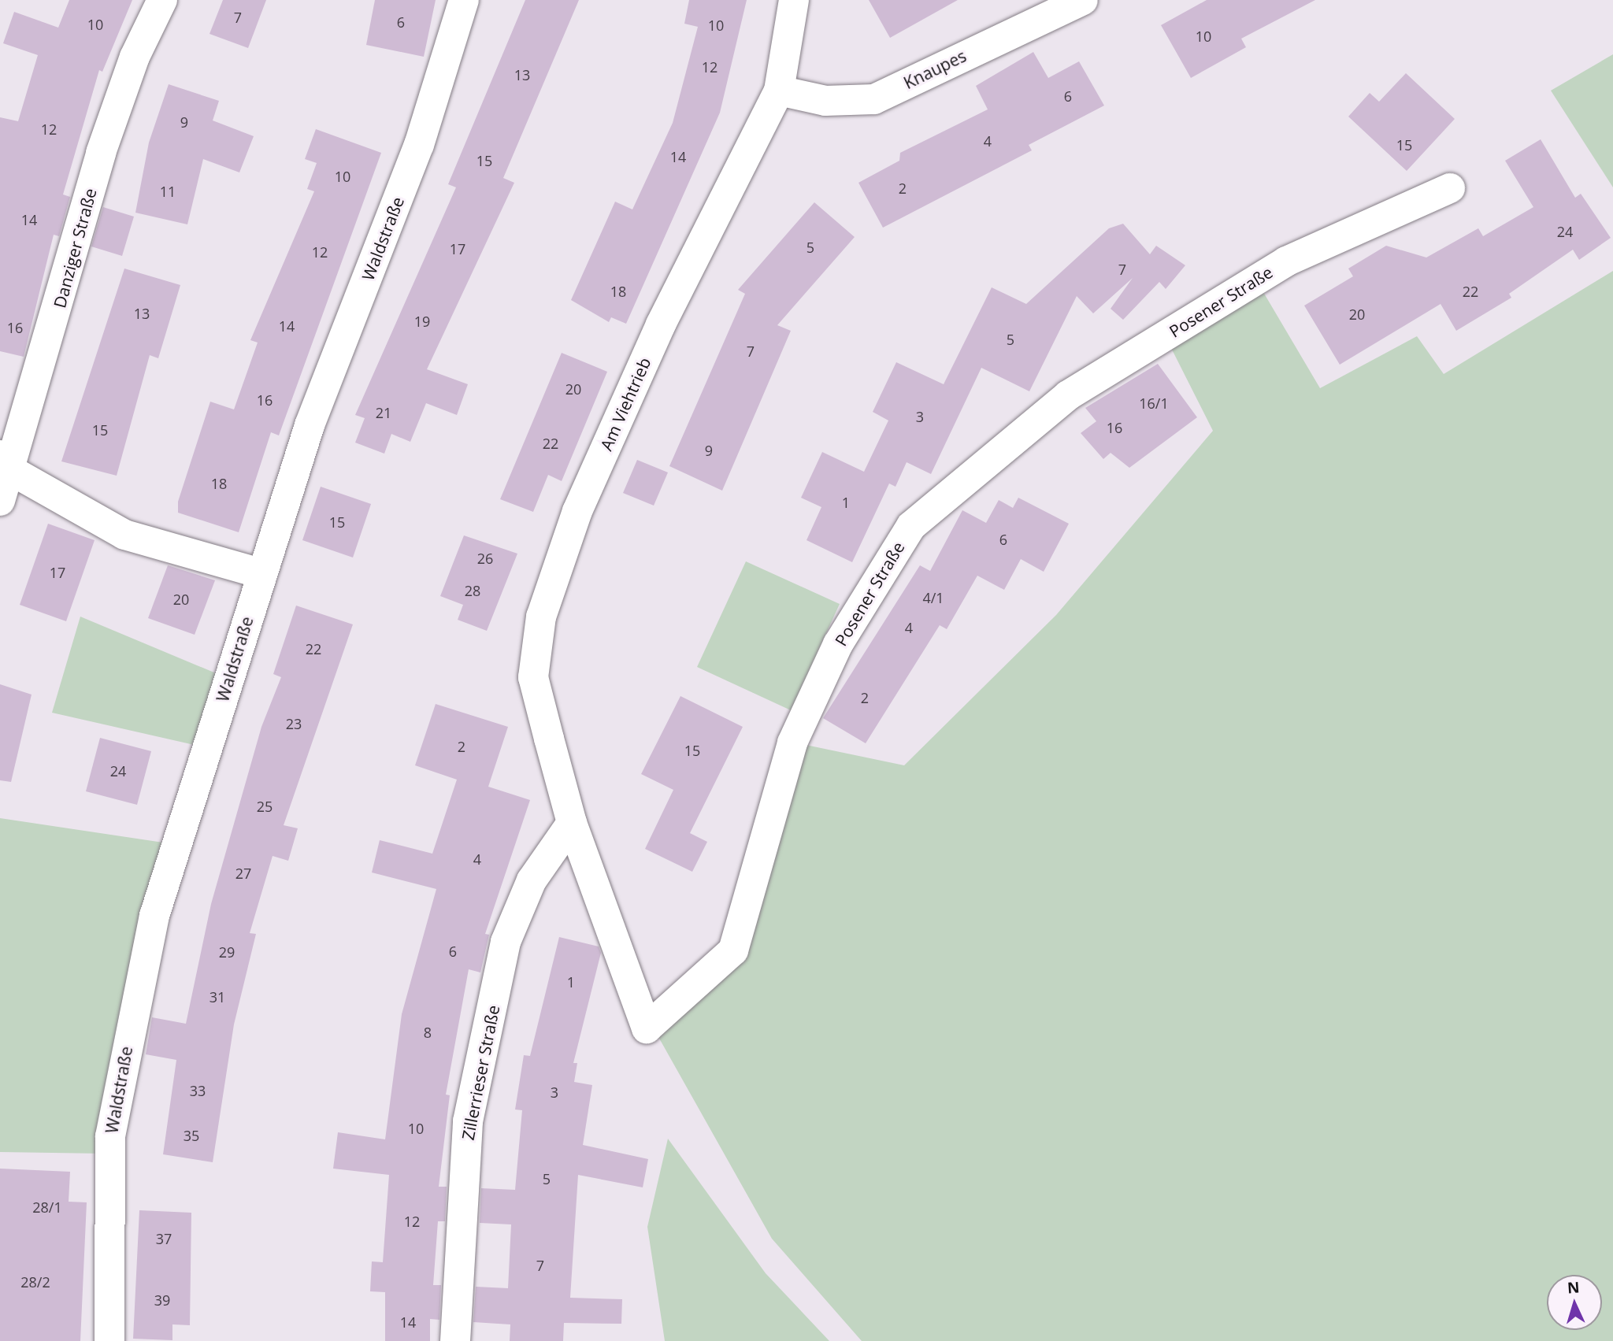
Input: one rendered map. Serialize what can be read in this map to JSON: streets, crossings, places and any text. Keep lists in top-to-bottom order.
{
  "streets": {
    "street": [
      "Knaupes",
      "Waldstraße",
      "Danziger Straße",
      "Posener Straße",
      "Am Viehtrieb",
      "Zillerrieser Straße"
    ]
  },
  "crossings": [
    ["Knaupes", "Am Viehtrieb"],
    ["Posener Straße", "Am Viehtrieb"],
    ["Posener Straße", "Zillerrieser Straße"],
    ["Am Viehtrieb", "Zillerrieser Straße"]
  ],
  "house_numbers": [
    "7",
    "6",
    "10",
    "10",
    "10",
    "12",
    "13",
    "6",
    "9",
    "12",
    "4",
    "15",
    "14",
    "15",
    "10",
    "2",
    "11",
    "14",
    "24",
    "5",
    "17",
    "12",
    "7",
    "18",
    "22",
    "13",
    "20",
    "19",
    "14",
    "16",
    "5",
    "7",
    "20",
    "16",
    "16/1",
    "21",
    "3",
    "16",
    "15",
    "22",
    "9",
    "18",
    "1",
    "15",
    "6",
    "26",
    "17",
    "28",
    "4/1",
    "20",
    "4",
    "22",
    "2",
    "23",
    "2",
    "15",
    "24",
    "25",
    "4",
    "27",
    "6",
    "29",
    "1",
    "31",
    "8",
    "33",
    "3",
    "10",
    "35",
    "5",
    "28/1",
    "12",
    "37",
    "7",
    "28/2",
    "39",
    "14"
  ],
  "north": "top"
}
